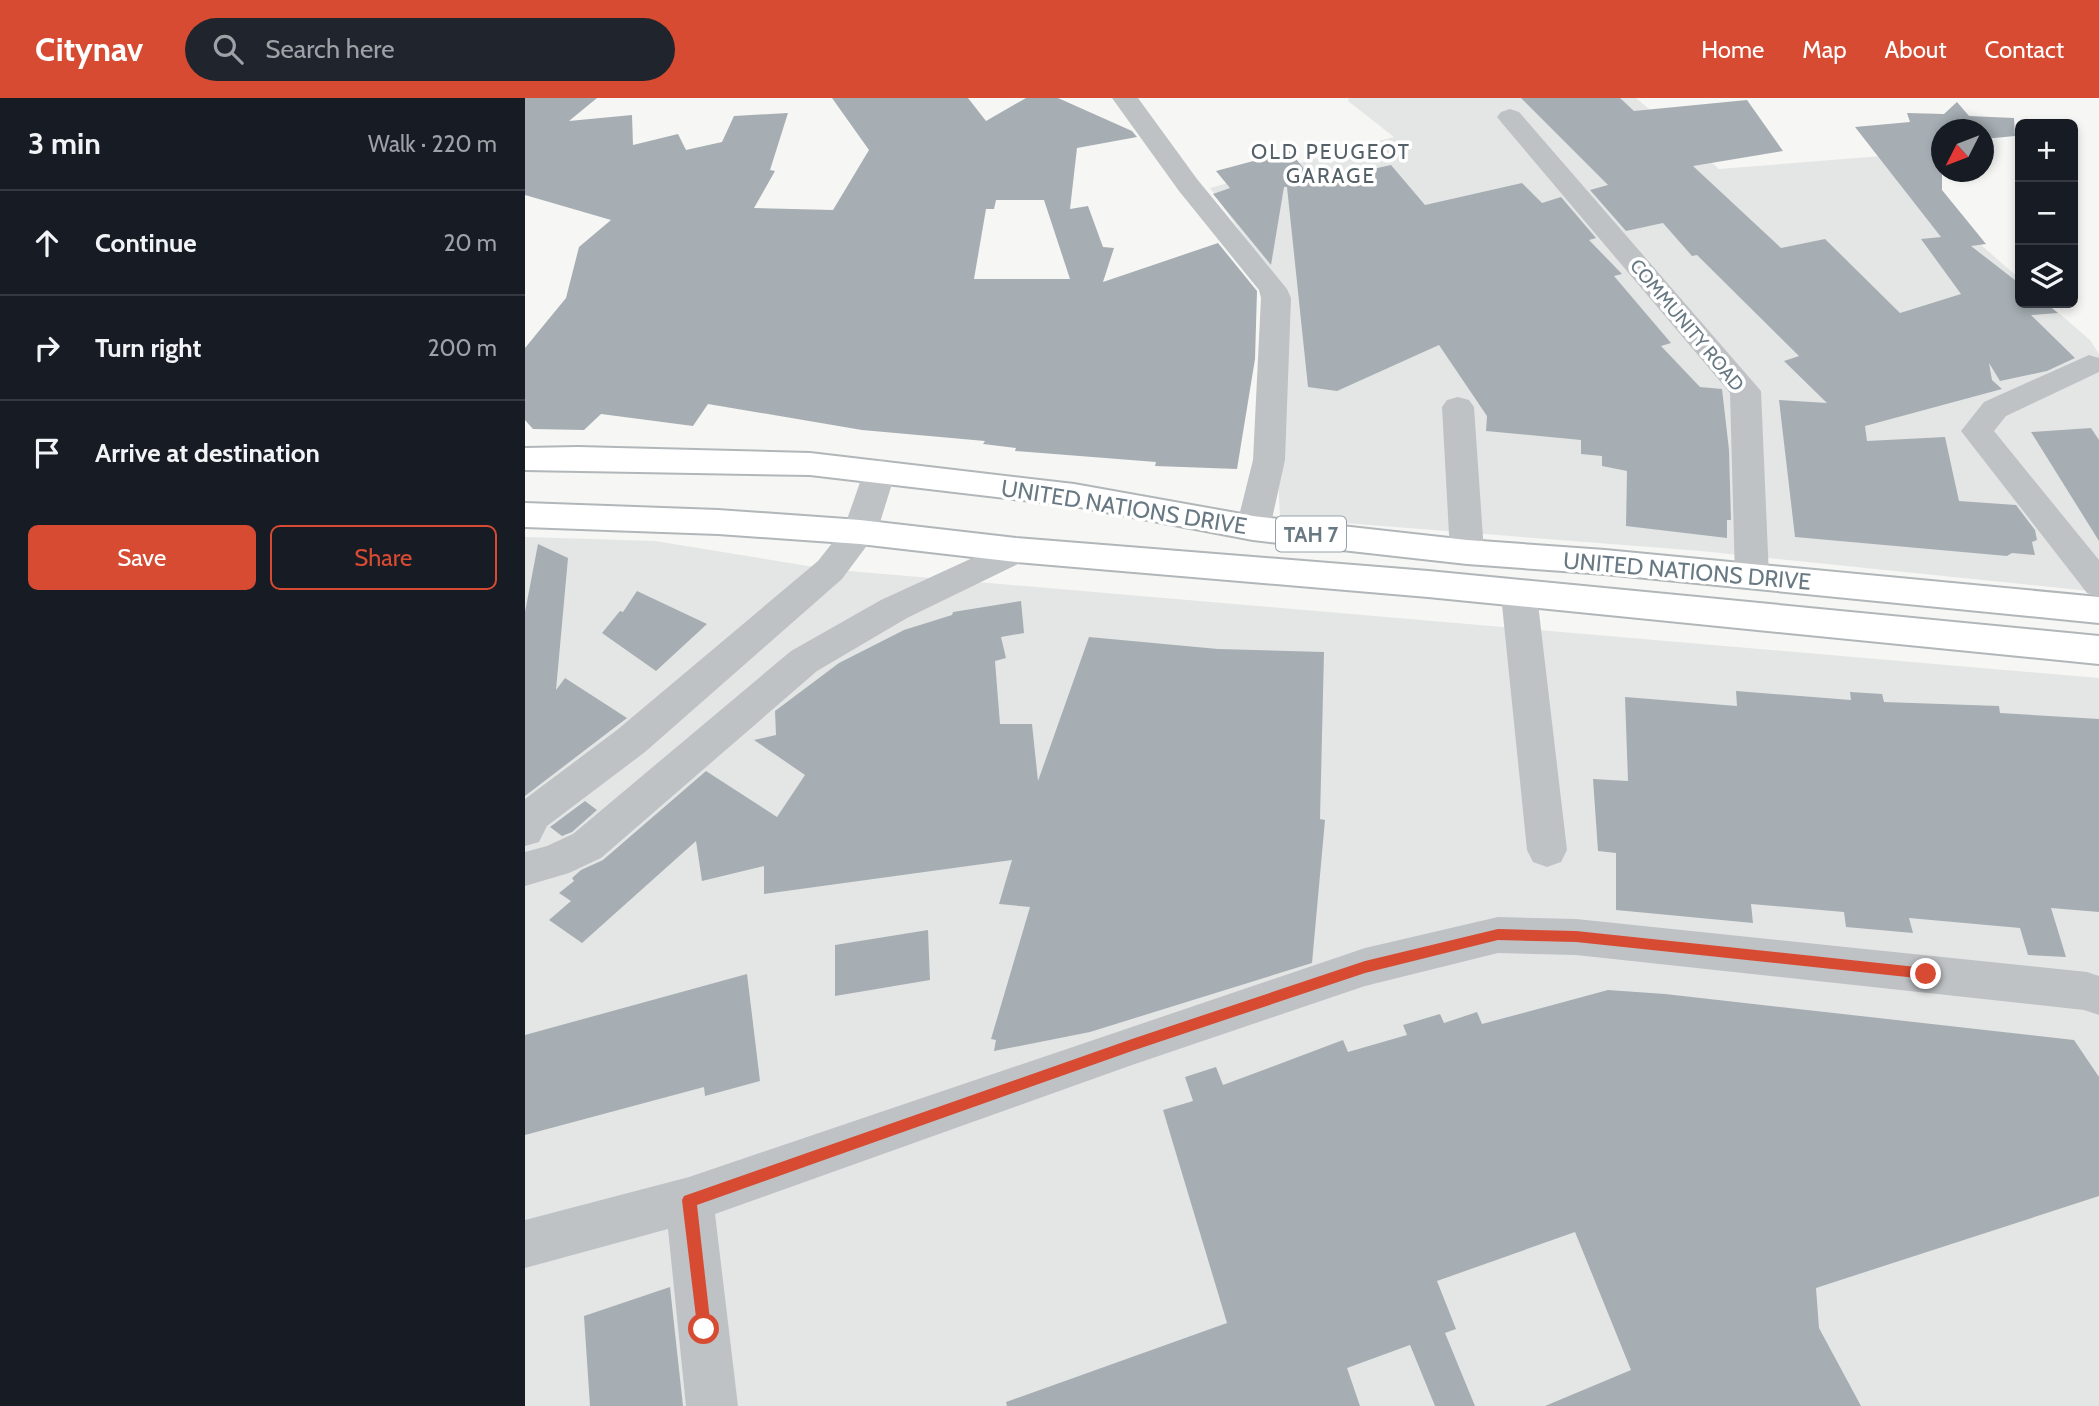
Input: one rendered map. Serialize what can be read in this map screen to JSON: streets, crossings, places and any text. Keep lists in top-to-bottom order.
{
  "streets": {
    "highway": ["UNITED NATIONS DRIVE", "TAH 7"],
    "street": ["COMMUNITY ROAD"]
  },
  "crossings": [
    ["COMMUNITY ROAD", "UNITED NATIONS DRIVE"]
  ],
  "districts": ["OLD PEUGEOT GARAGE"],
  "north": "bottom left",
  "page": {
    "header": "Citynav",
    "search": "Search here",
    "nav": [
      "Home",
      "Map",
      "About",
      "Contact"
    ],
    "heading": ["3 min", "Walk · 220 m"],
    "map_buttons": ["+", "−"],
    "list": [
      ["Continue", "20 m"],
      ["Turn right", "200 m"],
      "Arrive at destination"
    ],
    "buttons": ["Save", "Share"]
  }
}
